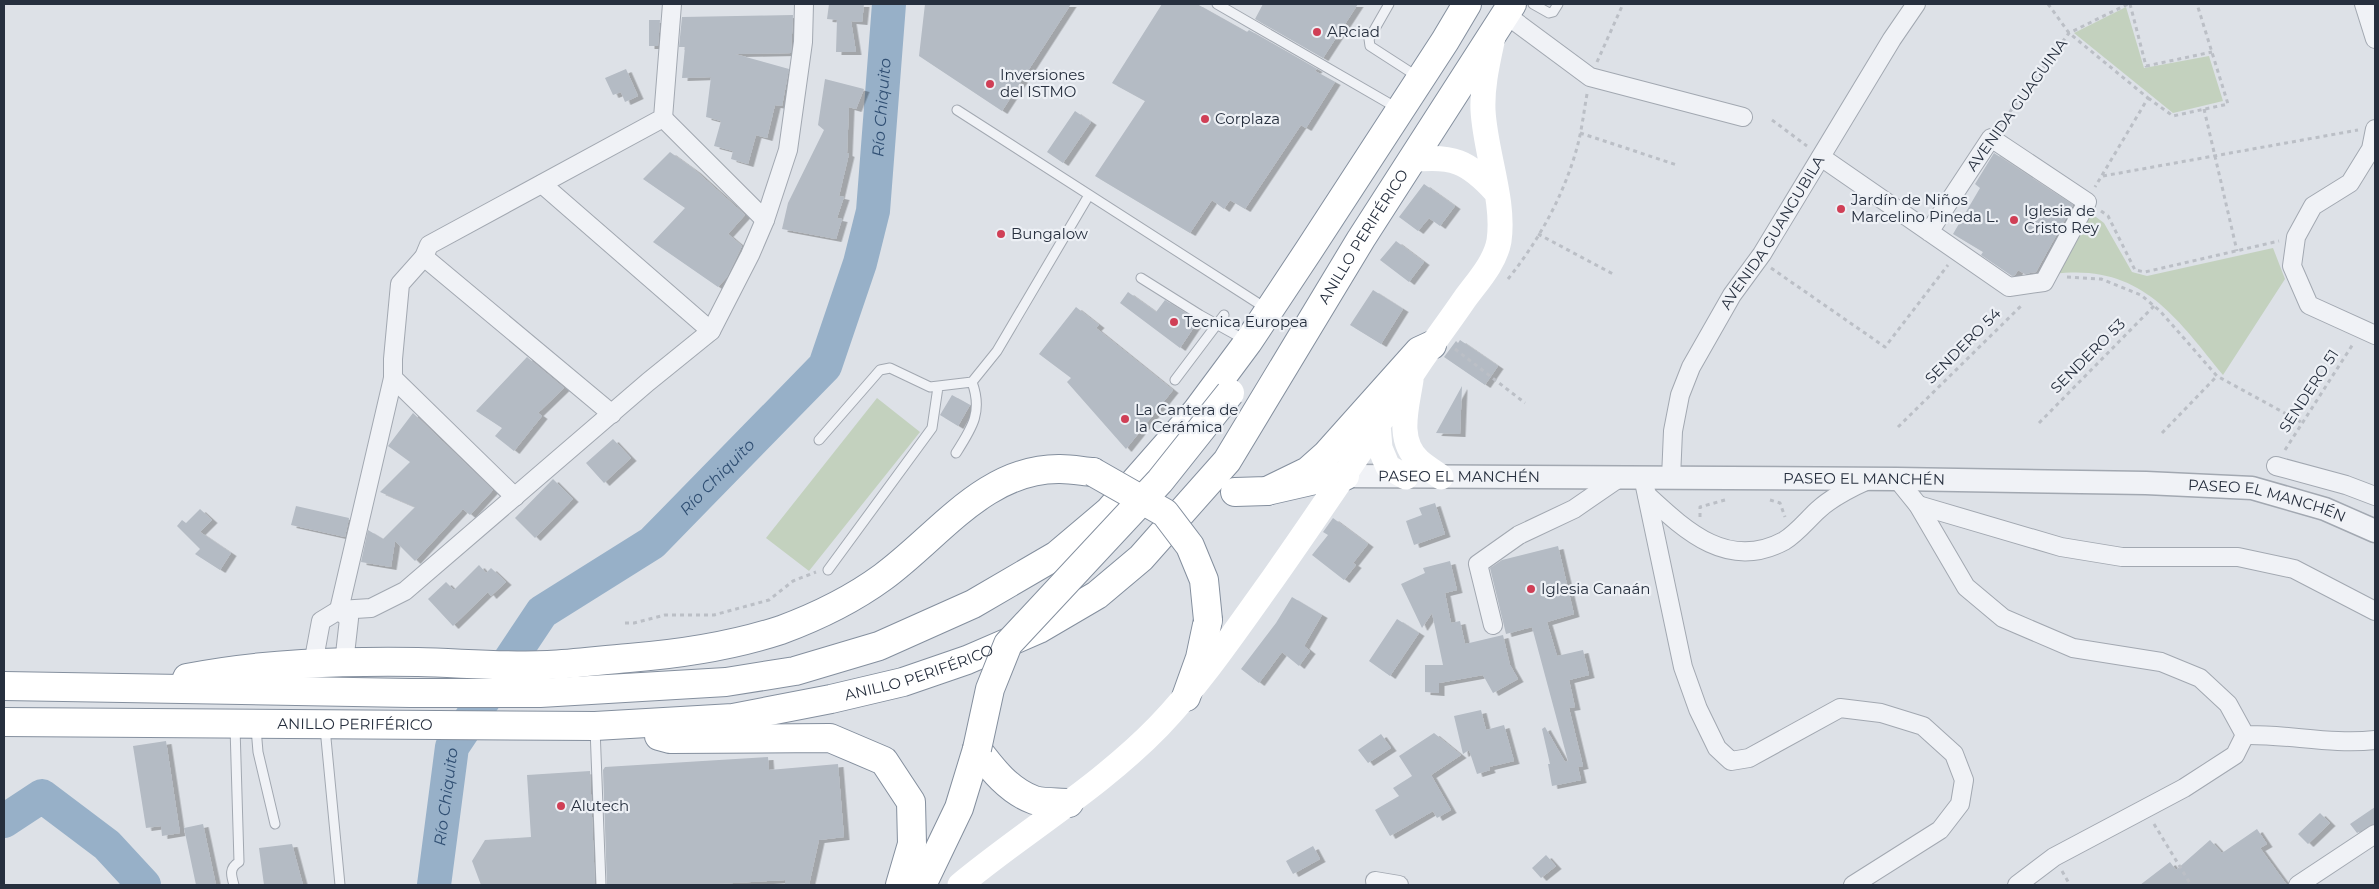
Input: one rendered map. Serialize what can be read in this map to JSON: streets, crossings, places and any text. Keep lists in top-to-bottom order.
{
  "streets": {
    "highway": ["ANILLO PERIFÉRICO"],
    "street": ["AVENIDA GUAGUINA", "AVENIDA GUANGUBILA", "PASEO EL MANCHÉN"],
    "path": ["SENDERO 54", "SENDERO 53", "SENDERO 51"]
  },
  "crossings": [
    ["AVENIDA GUANGUBILA", "PASEO EL MANCHÉN"]
  ],
  "water": ["Río Chiquito"],
  "places": [
    "ARciad",
    "Inversiones del ISTMO",
    "Corplaza",
    "Jardín de Niños Marcelino Pineda L.",
    "Iglesia de Cristo Rey",
    "Bungalow",
    "Tecnica Europea",
    "La Cantera de la Cerámica",
    "Iglesia Canaán",
    "Alutech"
  ]
}
